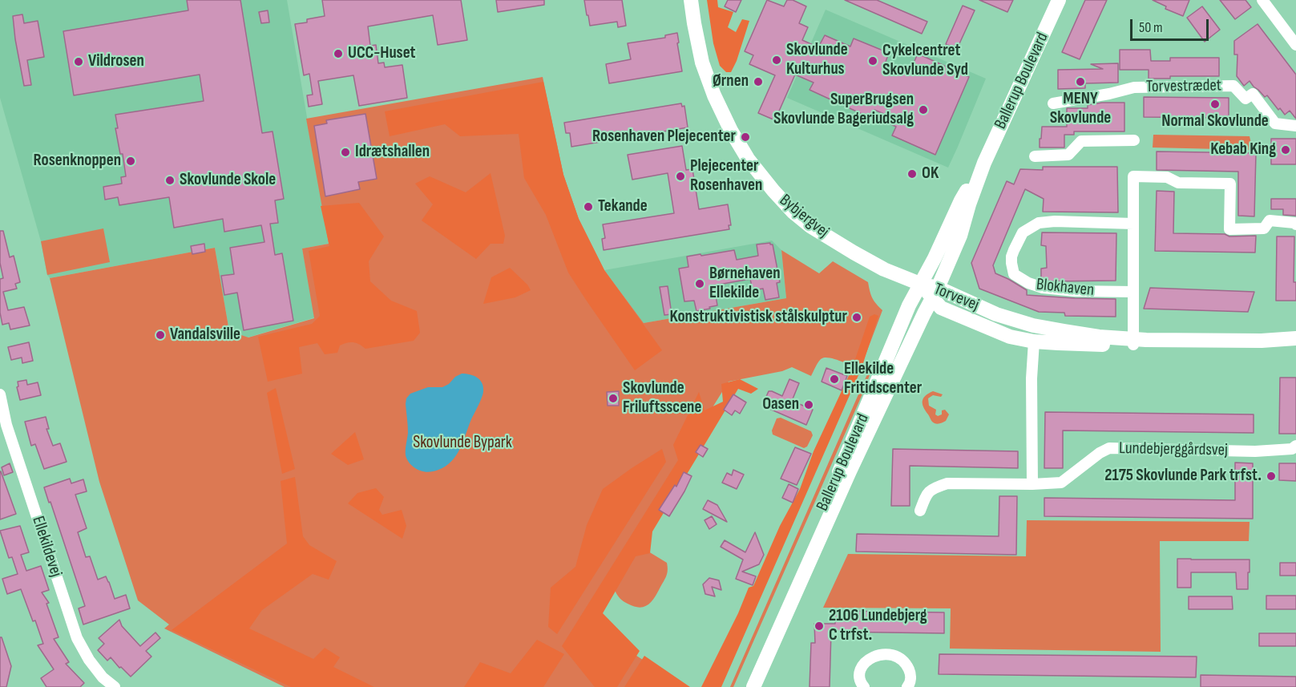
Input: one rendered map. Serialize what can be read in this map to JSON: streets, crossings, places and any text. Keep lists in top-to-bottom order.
{
  "streets": {
    "street": [
      "Ballerup Boulevard",
      "Torvestrædet",
      "Bybjergvej",
      "Blokhaven",
      "Torvevej",
      "Lundebjerggårdsvej",
      "Ellekildevej"
    ]
  },
  "crossings": [
    ["Ballerup Boulevard", "Bybjergvej"],
    ["Ballerup Boulevard", "Torvevej"],
    ["Bybjergvej", "Torvevej"]
  ],
  "parks": ["Skovlunde Bypark"],
  "places": [
    "UCC-Huset",
    "Skovlunde Kulturhus",
    "Cykelcentret Skovlunde Syd",
    "Vildrosen",
    "Ørnen",
    "MENY Skovlunde",
    "Normal Skovlunde",
    "SuperBrugsen Skovlunde Bageriudsalg",
    "Rosenhaven Plejecenter",
    "Kebab King",
    "Idrætshallen",
    "Rosenknoppen",
    "OK",
    "Plejecenter Rosenhaven",
    "Skovlunde Skole",
    "Tekande",
    "Børnehaven Ellekilde",
    "Konstruktivistisk stålskulptur",
    "Vandalsville",
    "Ellekilde Fritidscenter",
    "Skovlunde Friluftsscene",
    "Oasen",
    "2175 Skovlunde Park trfst.",
    "2106 Lundebjerg C trfst."
  ],
  "scale_bar": "50 m"
}
